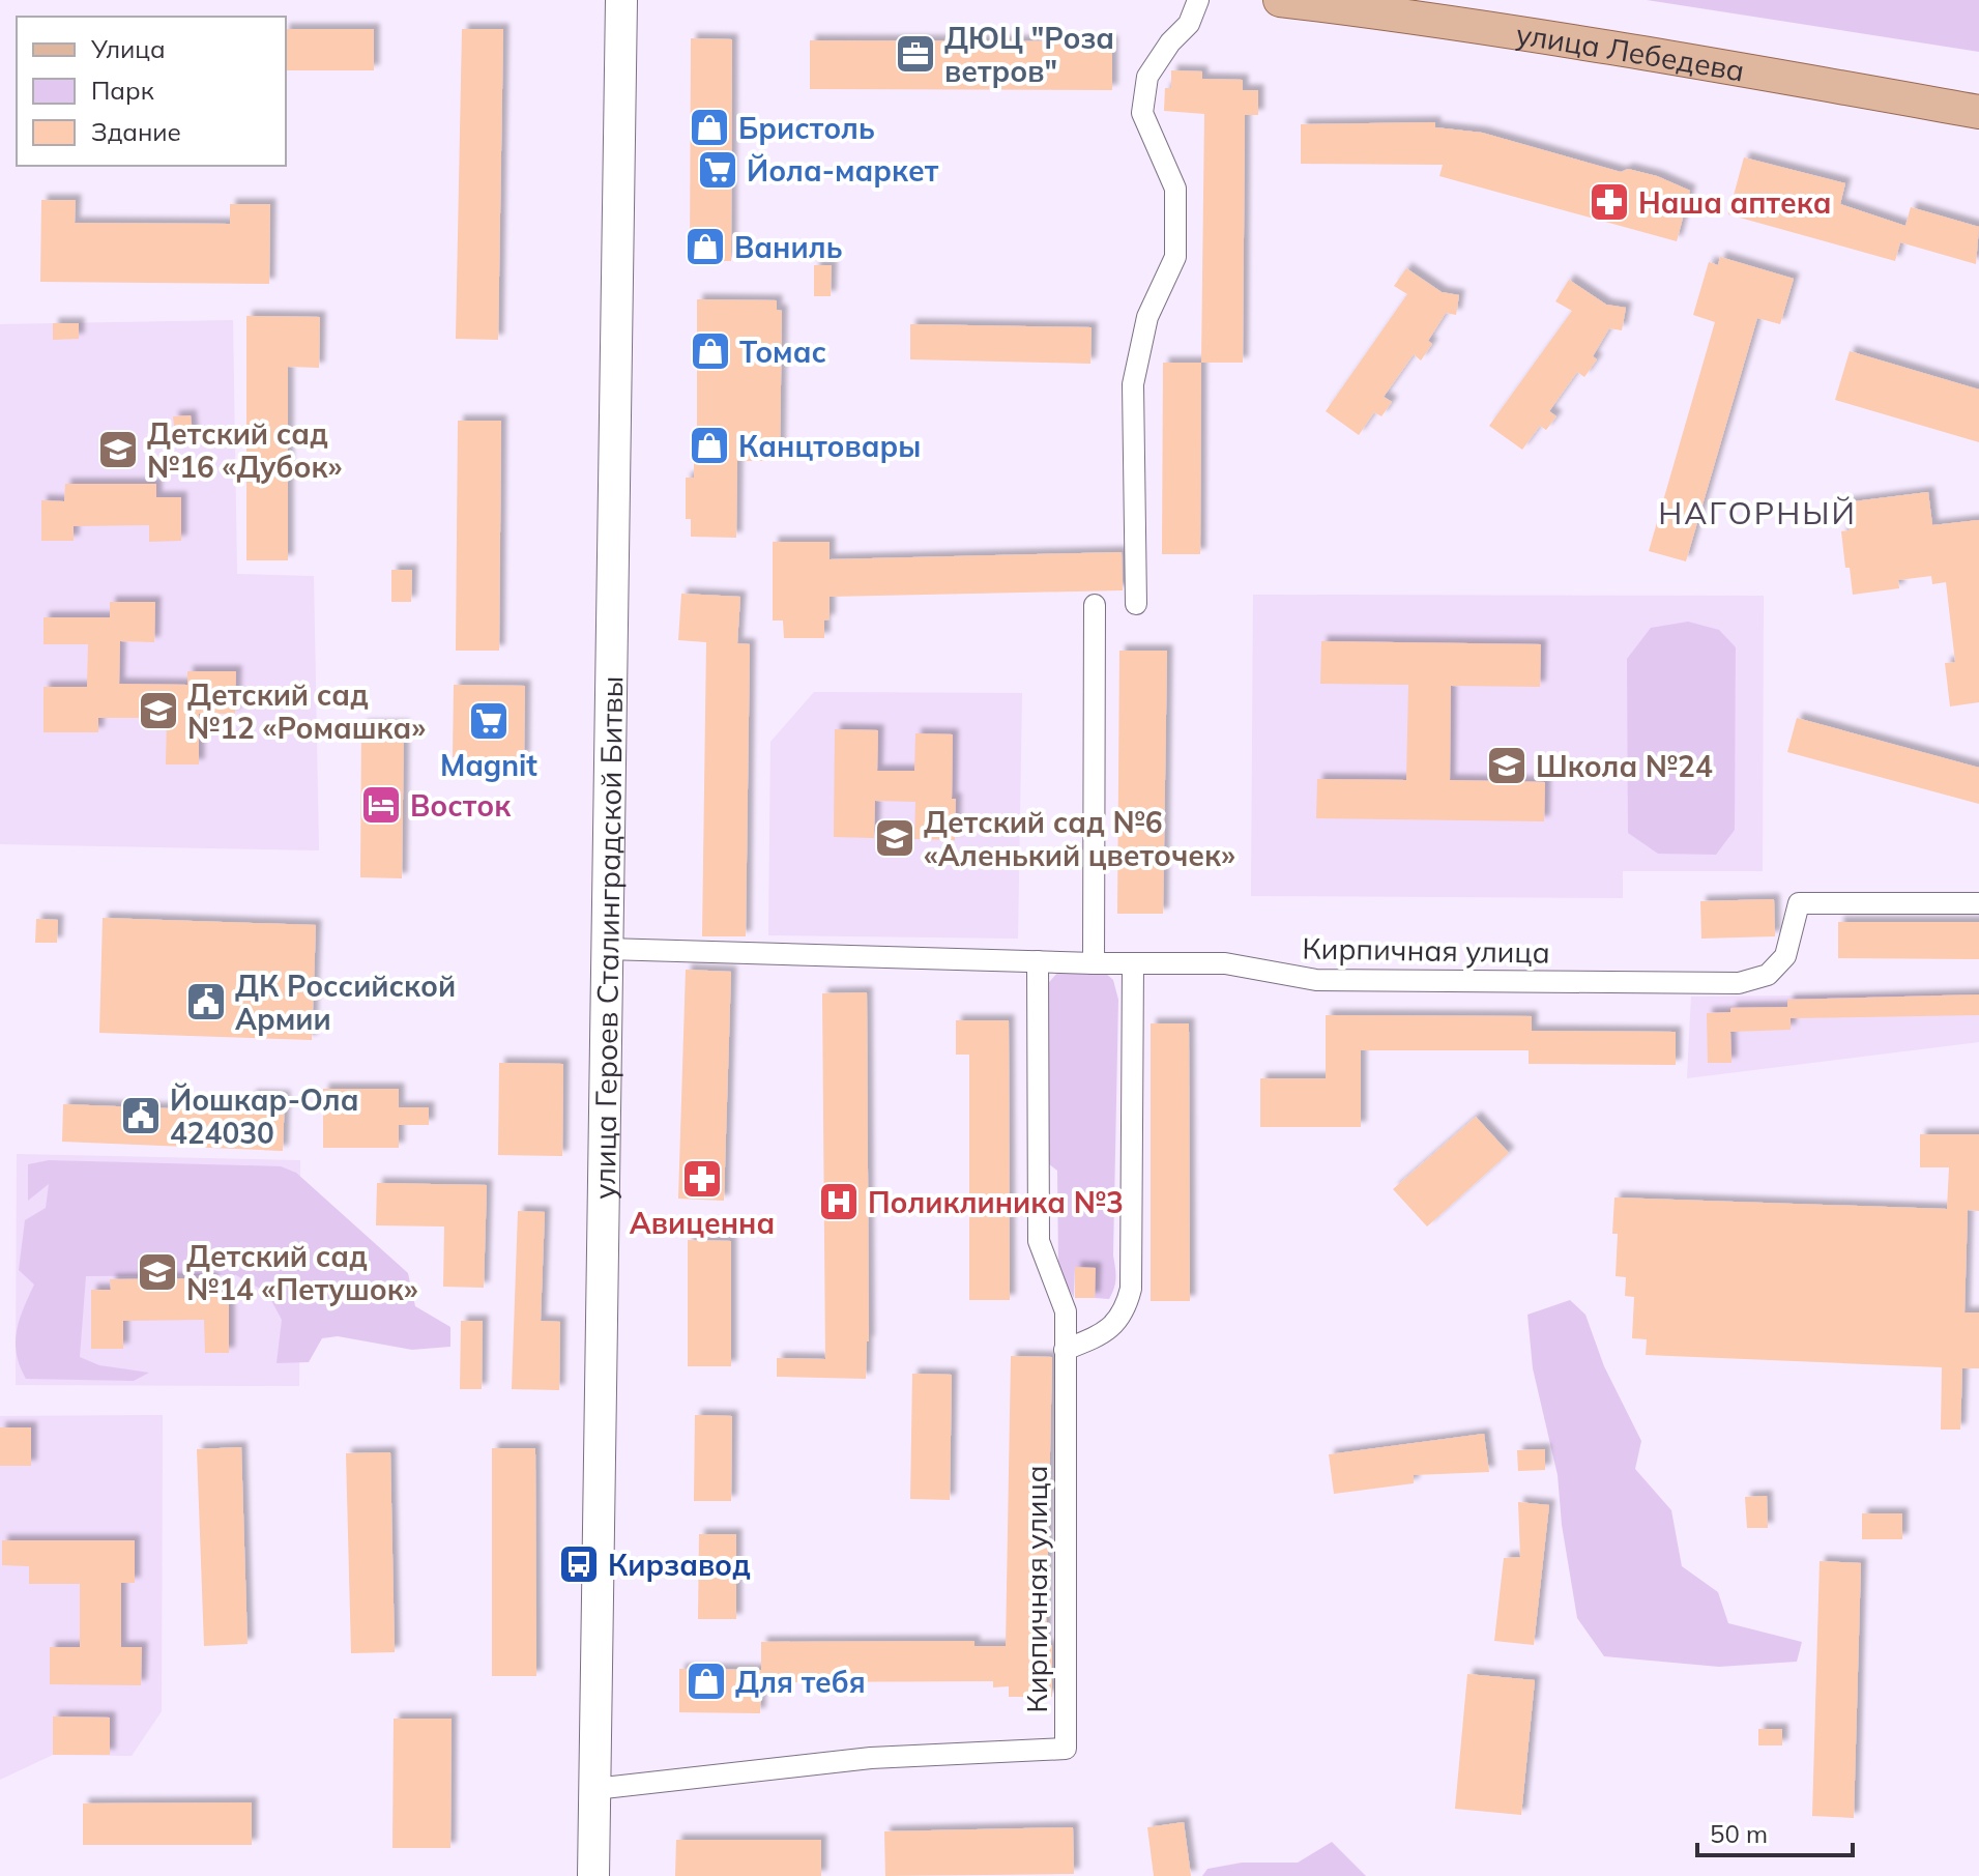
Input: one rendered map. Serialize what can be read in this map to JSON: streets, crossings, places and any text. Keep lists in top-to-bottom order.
{
  "streets": {
    "main road": ["улица Лебедева"],
    "street": ["улица Героев Сталинградской Битвы", "Кирпичная улица"]
  },
  "crossings": [
    ["улица Героев Сталинградской Битвы", "Кирпичная улица"]
  ],
  "districts": ["НАГОРНЫЙ"],
  "places": {
    "office": ["ДЮЦ \"Роза ветров\""],
    "shop": [
      "Бристоль",
      "Ваниль",
      "Томас",
      "Канцтовары",
      "Для тебя"
    ],
    "supermarket": ["Йола-маркет", "Magnit"],
    "pharmacy": ["Наша аптека", "Авиценна"],
    "school or university": [
      "Детский сад №16 «Дубок»",
      "Детский сад №12 «Ромашка»",
      "Школа №24",
      "Детский сад №6 «Аленький цветочек»",
      "Детский сад №14 «Петушок»"
    ],
    "hotel": ["Восток"],
    "public building": ["ДК Российской Армии", "Йошкар-Ола 424030"],
    "hospital": ["Поликлиника №3"],
    "bus stop": ["Кирзавод"]
  },
  "legend": ["Улица", "Парк", "Здание"],
  "scale_bar": "50 m"
}
